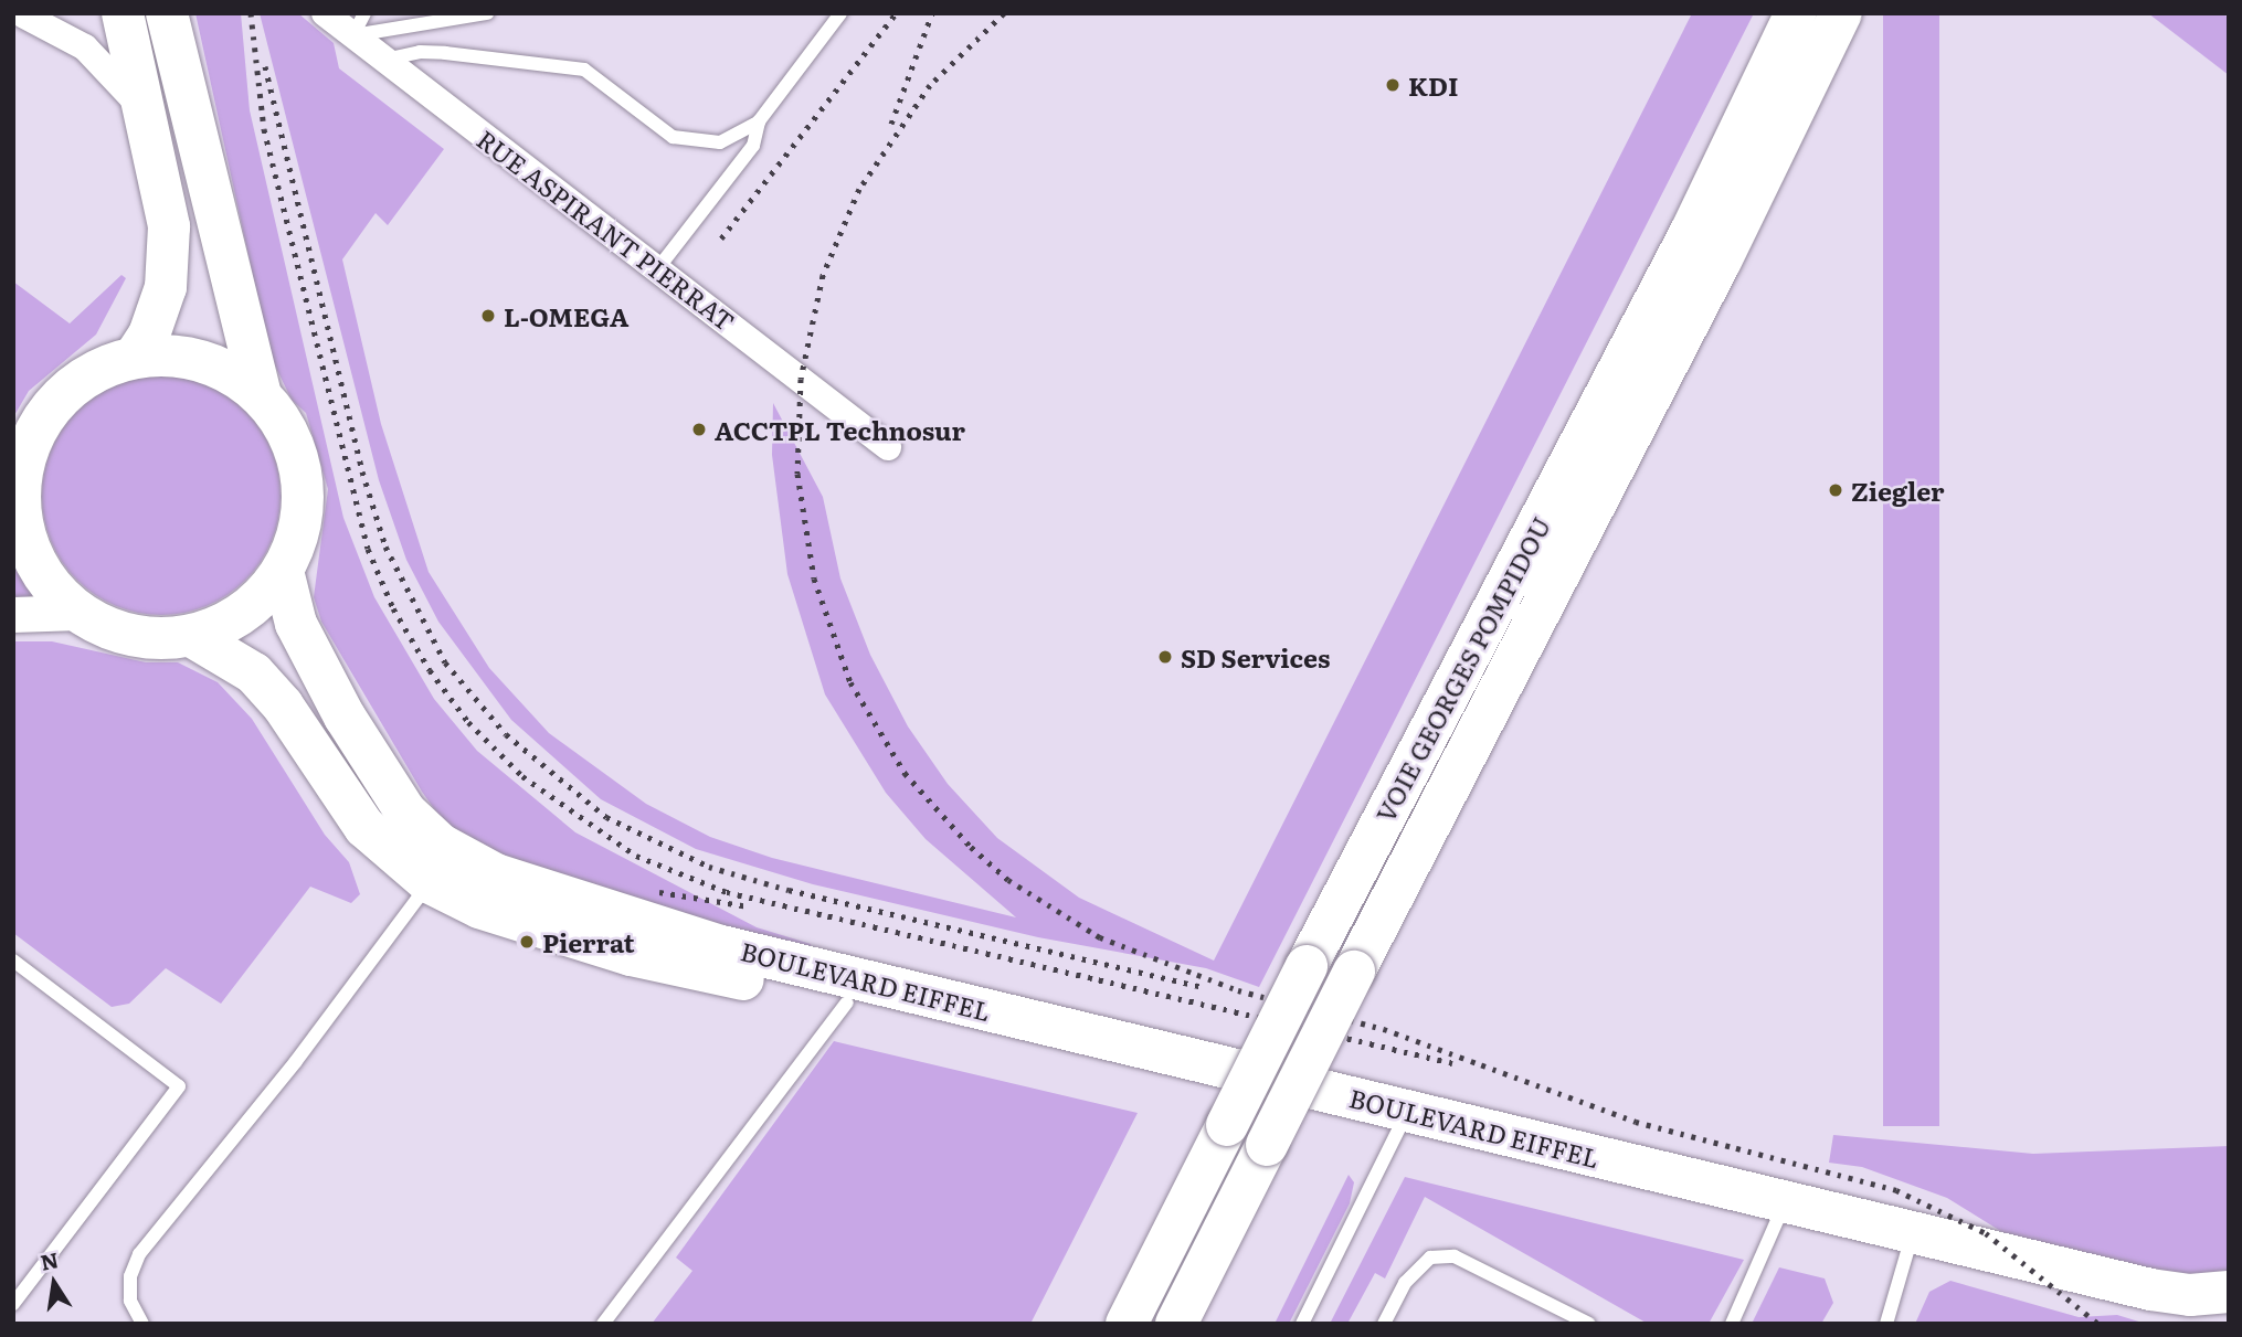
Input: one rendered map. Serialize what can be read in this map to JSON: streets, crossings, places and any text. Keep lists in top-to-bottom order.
{
  "streets": {
    "main road": ["VOIE GEORGES POMPIDOU", "BOULEVARD EIFFEL"],
    "street": ["RUE ASPIRANT PIERRAT"]
  },
  "places": [
    "KDI",
    "L-OMEGA",
    "ACCTPL Technosur",
    "Ziegler",
    "SD Services",
    "Pierrat"
  ],
  "north": "top"
}
